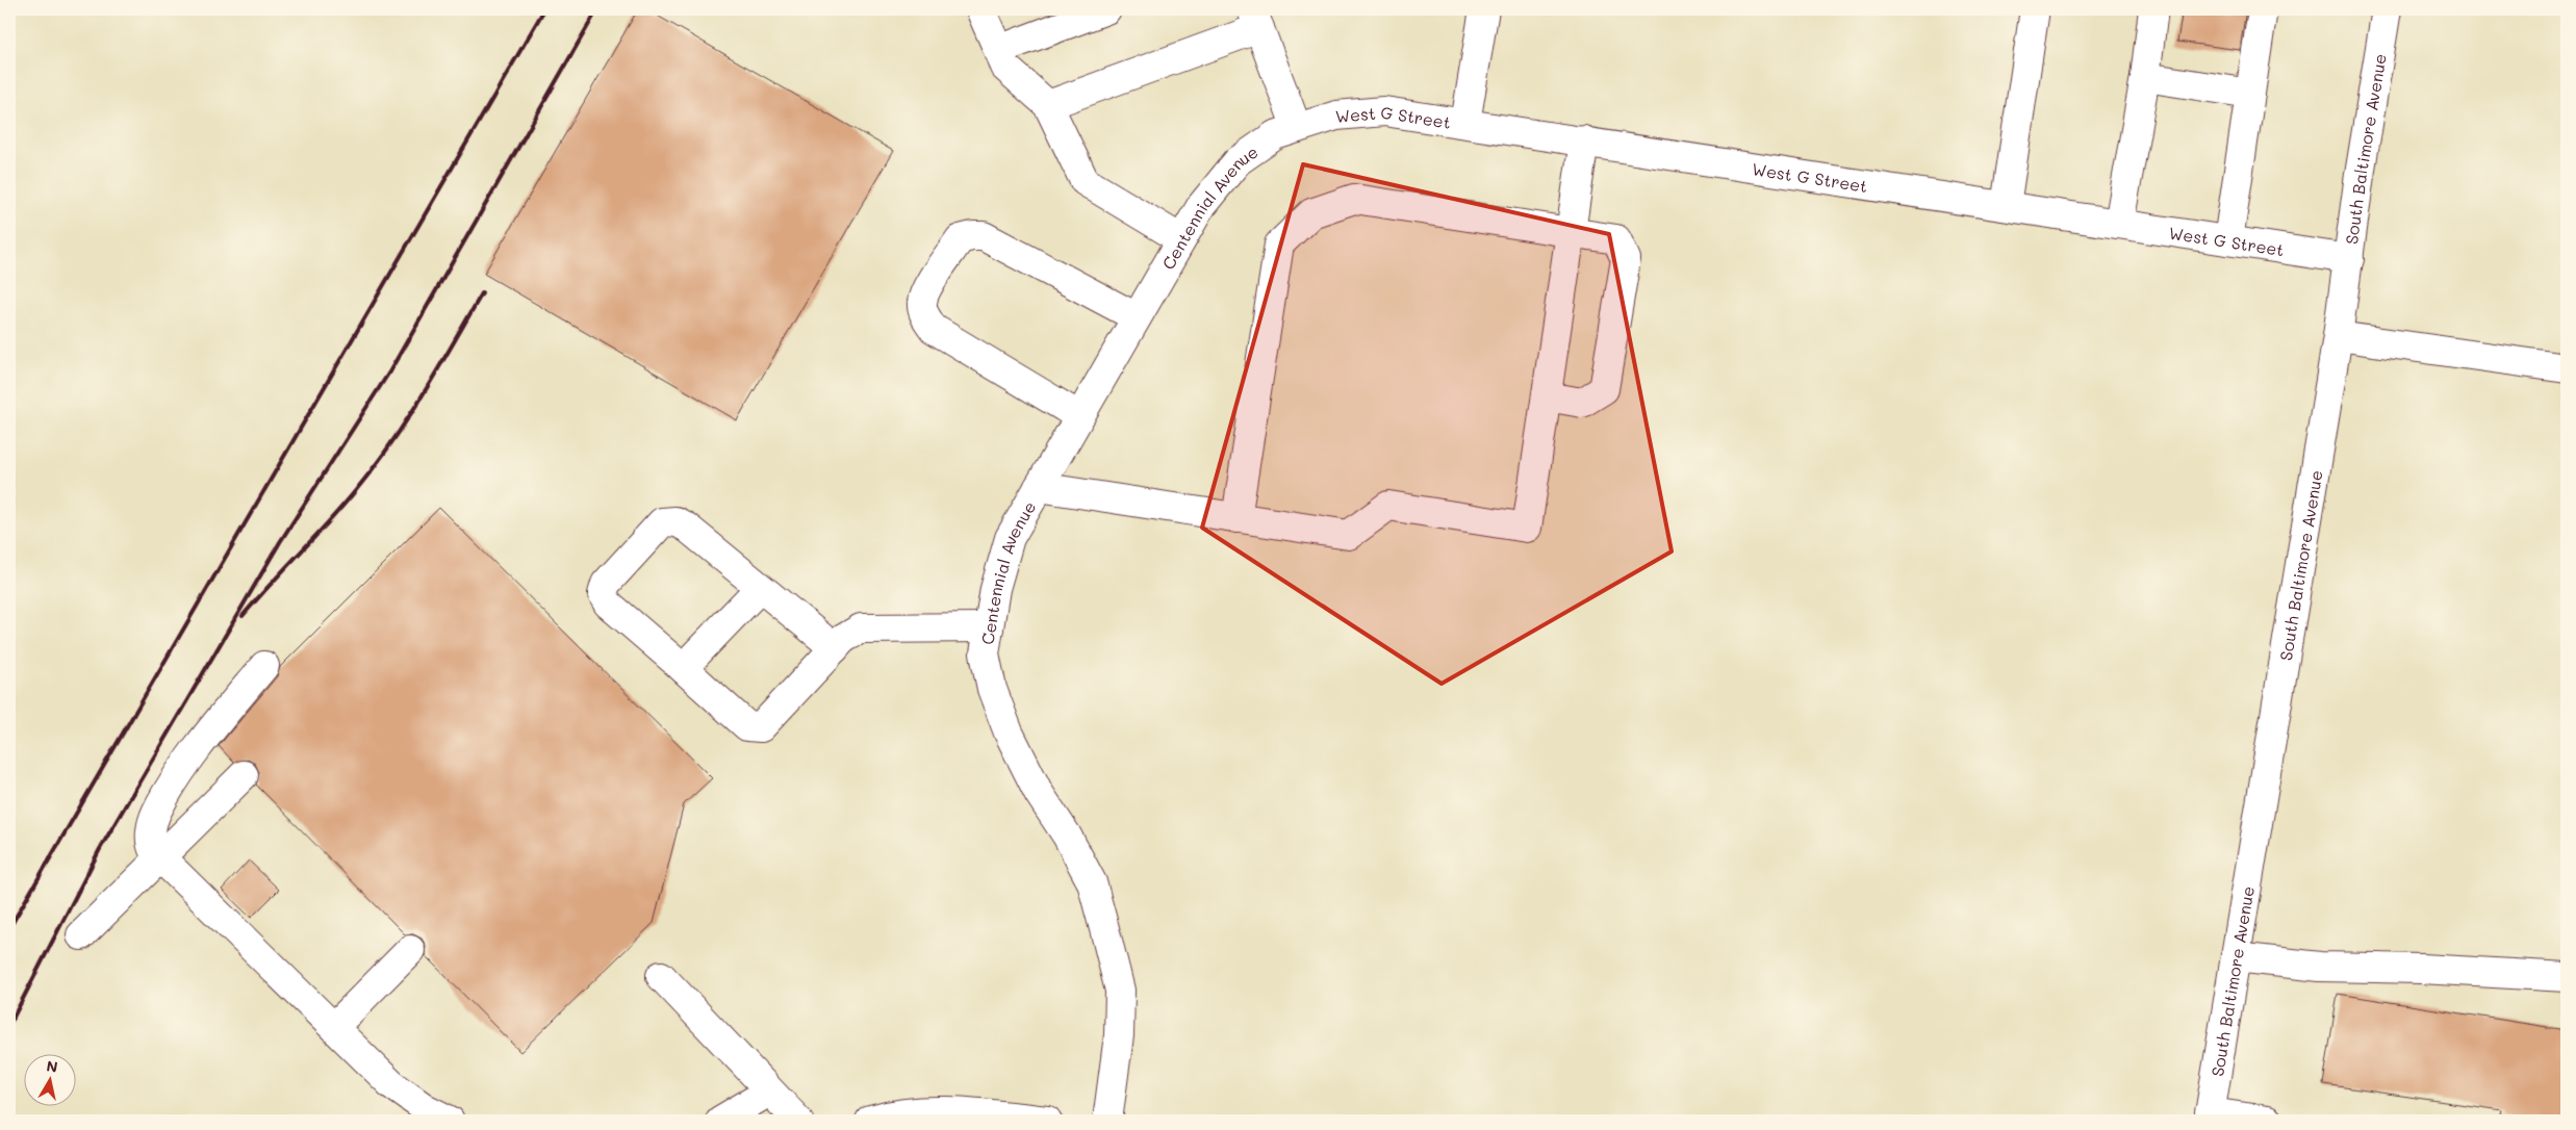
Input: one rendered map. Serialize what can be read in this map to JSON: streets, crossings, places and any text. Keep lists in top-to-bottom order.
{
  "streets": {
    "street": ["West G Street", "South Baltimore Avenue", "Centennial Avenue"]
  },
  "crossings": [
    ["West G Street", "South Baltimore Avenue"],
    ["West G Street", "Centennial Avenue"]
  ],
  "north": "top"
}
